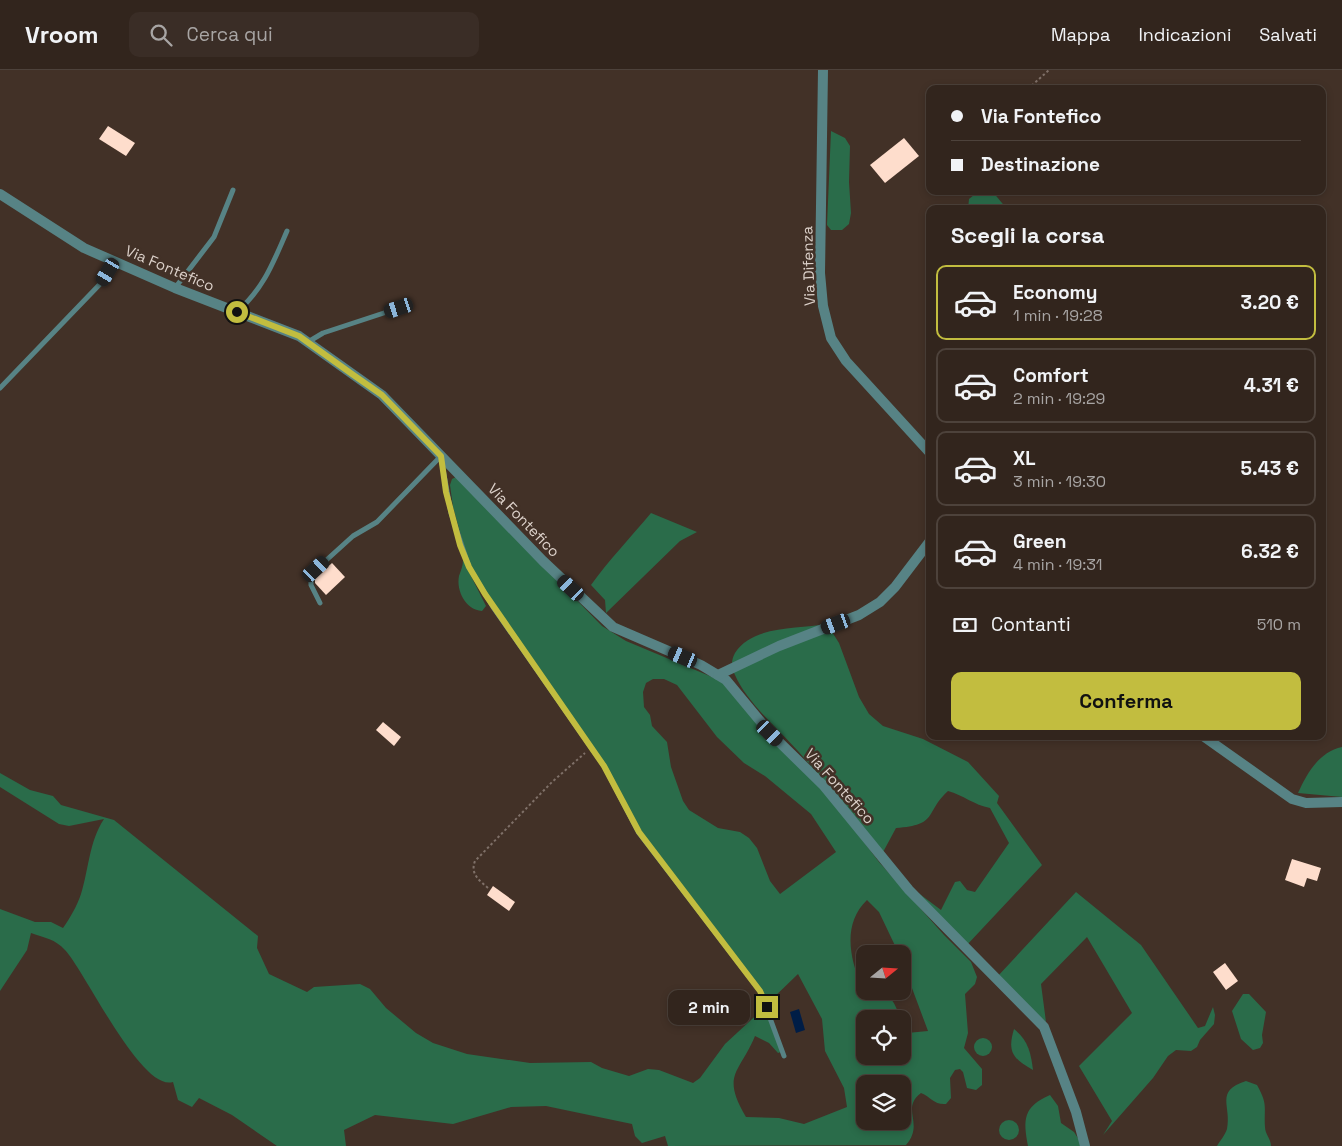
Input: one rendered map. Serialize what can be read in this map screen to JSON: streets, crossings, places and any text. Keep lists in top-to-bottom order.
{
  "streets": {
    "street": ["Via Difenza", "Via Fontefico"]
  },
  "north": "right",
  "page": {
    "header": "Vroom",
    "search": "Cerca qui",
    "nav": ["Mappa", "Indicazioni", "Salvati"],
    "banner": ["Via Fontefico", "Destinazione"],
    "heading": "Scegli la corsa",
    "list": [
      {
        "name": "Economy",
        "note": "1 min · 19:28",
        "value": "3.20 €"
      },
      {
        "name": "Comfort",
        "note": "2 min · 19:29",
        "value": "4.31 €"
      },
      {
        "name": "XL",
        "note": "3 min · 19:30",
        "value": "5.43 €"
      },
      {
        "name": "Green",
        "note": "4 min · 19:31",
        "value": "6.32 €"
      }
    ],
    "pay": ["Contanti", "510 m"],
    "buttons": "Conferma",
    "bubble": "2 min"
  }
}
